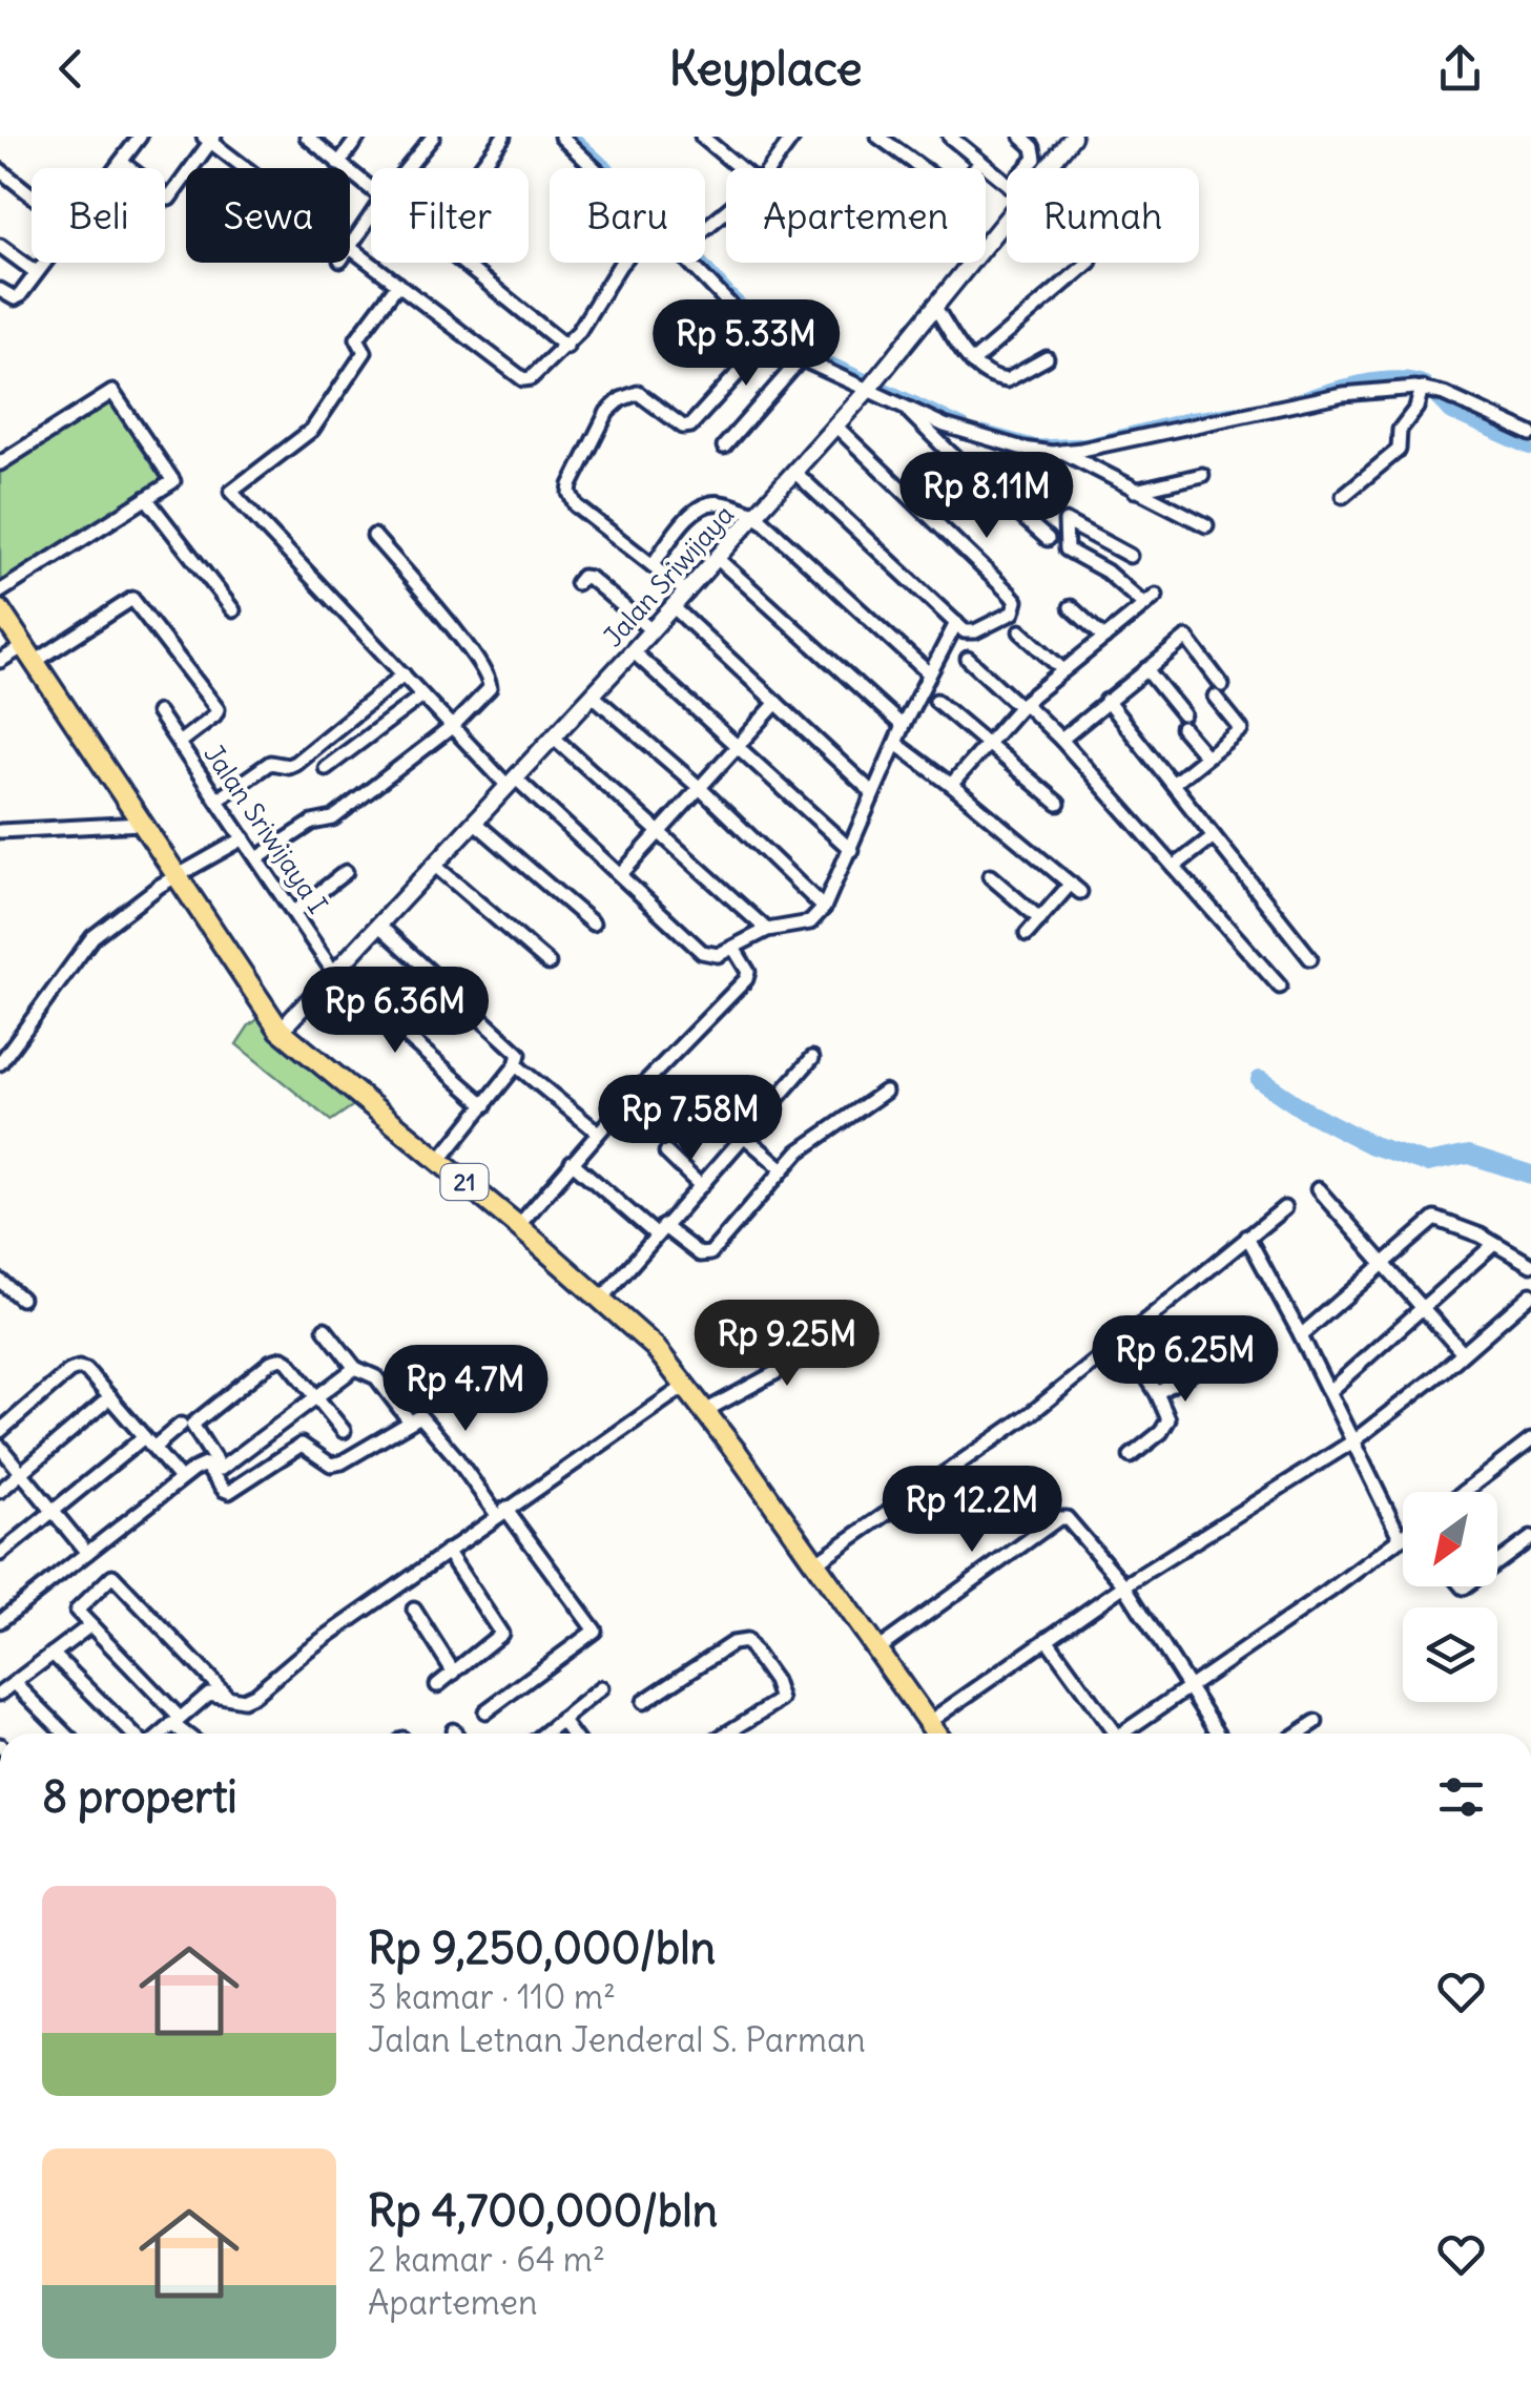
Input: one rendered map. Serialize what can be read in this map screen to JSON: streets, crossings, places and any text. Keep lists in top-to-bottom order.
{
  "streets": {
    "highway": ["21"],
    "street": ["Jalan Sriwijaya", "Jalan Sriwijaya I"]
  },
  "crossings": [
    ["Jalan Sriwijaya", "Jalan Sriwijaya I"],
    ["Jalan Sriwijaya", "21"]
  ],
  "north": "bottom left",
  "page": {
    "header": "Keyplace",
    "chip": [
      "Beli",
      "Sewa",
      "Filter",
      "Baru",
      "Apartemen",
      "Rumah"
    ],
    "price": [
      "Rp 5.33M",
      "Rp 8.11M",
      "Rp 6.36M",
      "Rp 7.58M",
      "Rp 9.25M",
      "Rp 6.25M",
      "Rp 4.7M",
      "Rp 12.2M"
    ],
    "heading": "8 properti",
    "list": [
      {
        "name": "Rp 9,250,000/bln",
        "note": "3 kamar · 110 m² · Jalan Letnan Jenderal S. Parman"
      },
      {
        "name": "Rp 4,700,000/bln",
        "note": "2 kamar · 64 m² · Apartemen"
      }
    ]
  }
}
